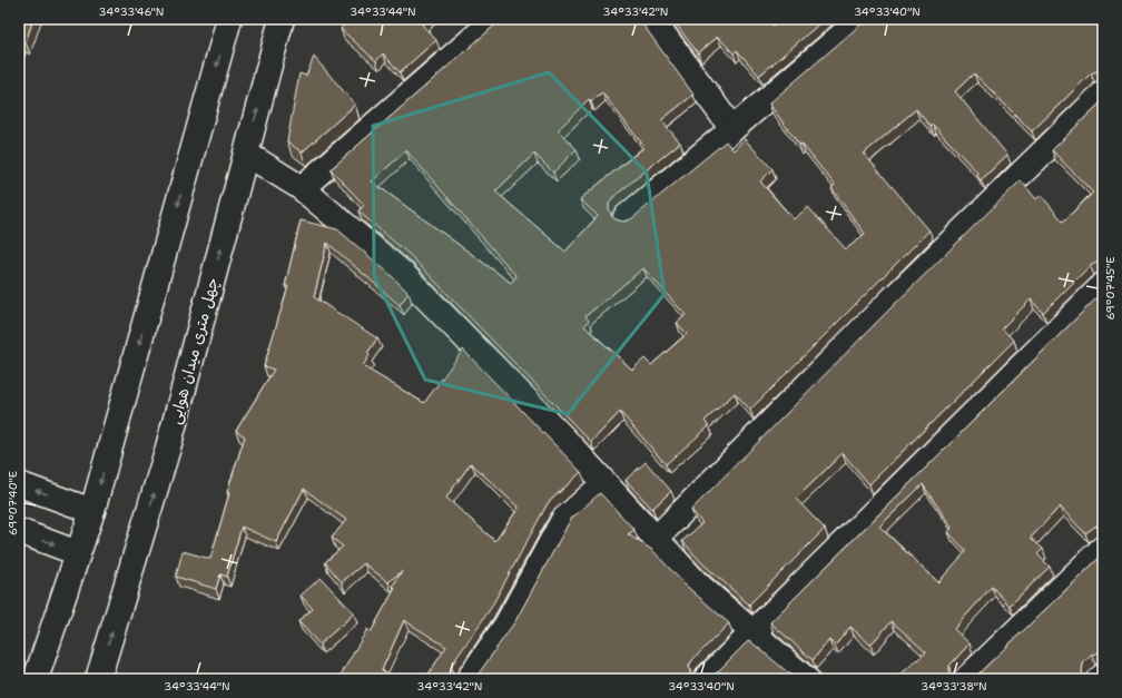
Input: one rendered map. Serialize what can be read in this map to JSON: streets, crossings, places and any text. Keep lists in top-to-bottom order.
{
  "streets": {
    "street": ["چهل متری میدان هوایی"]
  },
  "coordinates": [
    "34°33'46\"N",
    "34°33'44\"N",
    "34°33'42\"N",
    "34°33'40\"N",
    "69°07'45\"E",
    "69°07'40\"E",
    "34°33'38\"N"
  ]
}
